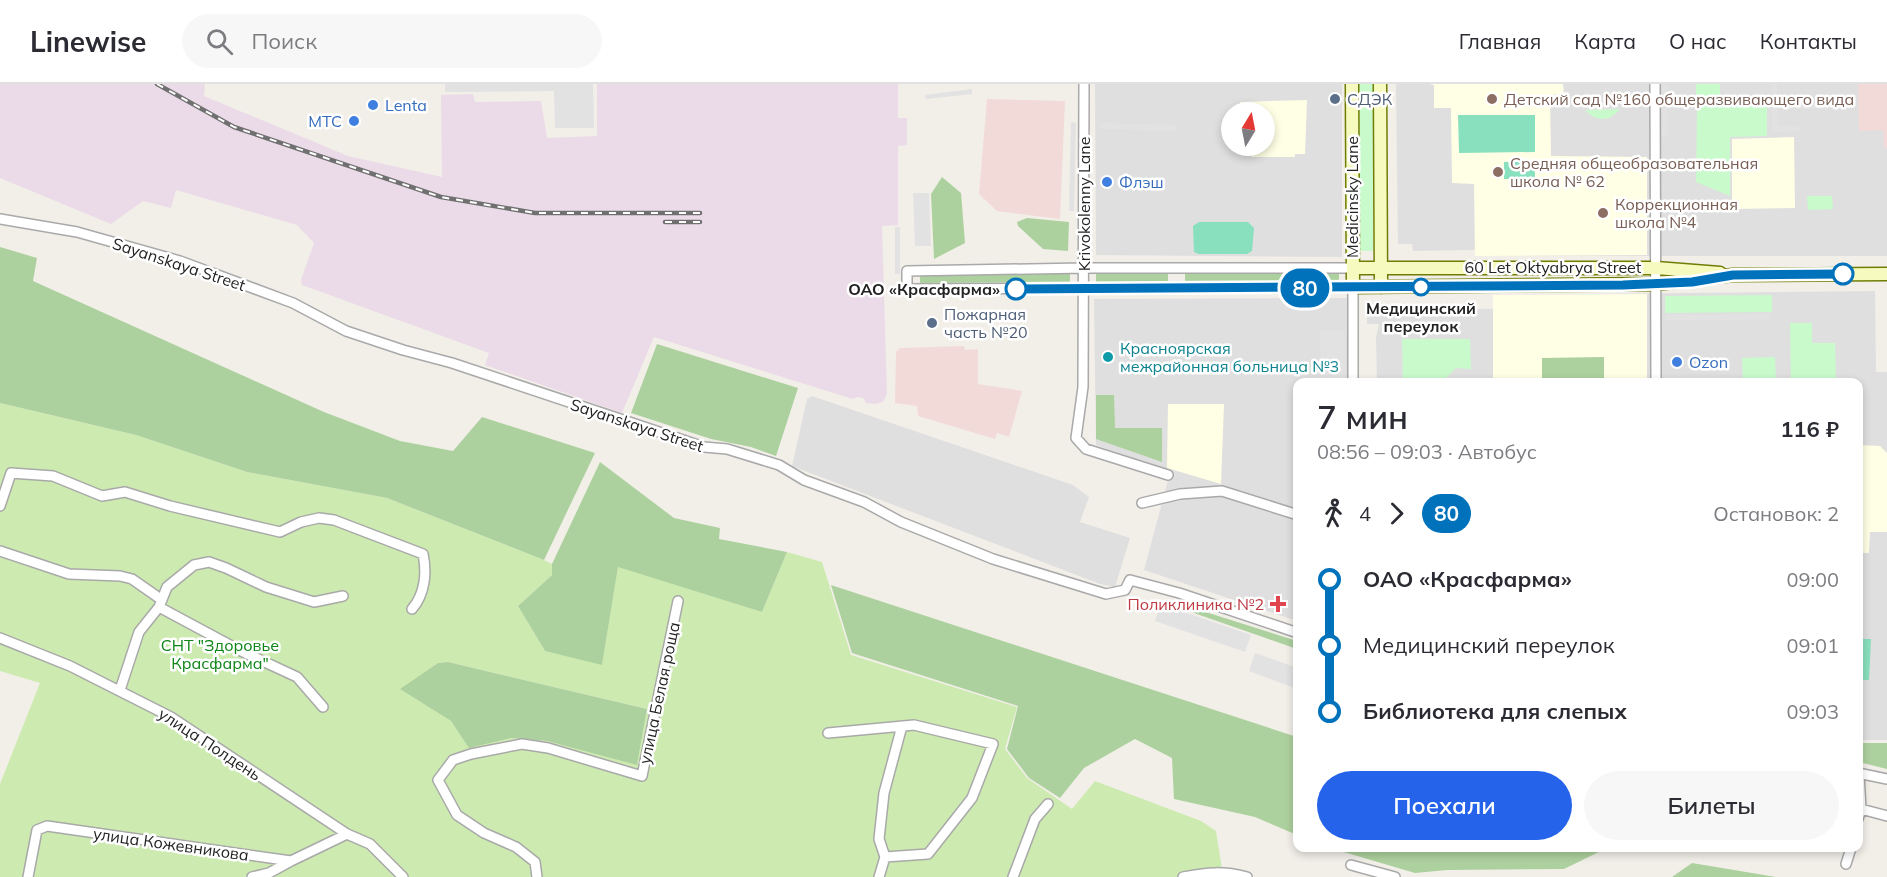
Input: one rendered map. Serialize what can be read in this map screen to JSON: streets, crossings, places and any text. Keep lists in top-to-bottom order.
{
  "streets": {
    "main road": ["Medicinsky Lane", "60 Let Oktyabrya Street"],
    "street": [
      "Krivokolenny Lane",
      "Sayanskaya Street",
      "улица Белая роща",
      "улица Полдень",
      "улица Кожевникова"
    ]
  },
  "crossings": [
    ["Medicinsky Lane", "60 Let Oktyabrya Street"],
    ["Krivokolenny Lane", "60 Let Oktyabrya Street"]
  ],
  "parks": ["СНТ \"Здоровье Красфарма\""],
  "places": {
    "other": [
      "СДЭК",
      "Детский сад №160 общеразвивающего вида",
      "Lenta",
      "МТС",
      "Средняя общеобразовательная школа № 62",
      "Флэш",
      "Коррекционная школа №4",
      "Медицинский переулок",
      "ОАО «Красфарма»",
      "Пожарная часть №20",
      "Красноярская межрайонная больница №3",
      "Ozon"
    ],
    "health": ["Поликлиника №2"]
  },
  "lines": ["bus line 80"],
  "north": "top",
  "page": {
    "header": "Linewise",
    "search": "Поиск",
    "nav": [
      "Главная",
      "Карта",
      "О нас",
      "Контакты"
    ],
    "on_map": "80",
    "heading": ["7 мин", "08:56 – 09:03 · Автобус", "116 ₽"],
    "legs": ["4", "80", "Остановок: 2"],
    "list": [
      {
        "name": "ОАО «Красфарма»",
        "value": "09:00"
      },
      {
        "name": "Медицинский переулок",
        "value": "09:01"
      },
      {
        "name": "Библиотека для слепых",
        "value": "09:03"
      }
    ],
    "buttons": ["Поехали", "Билеты"]
  }
}
